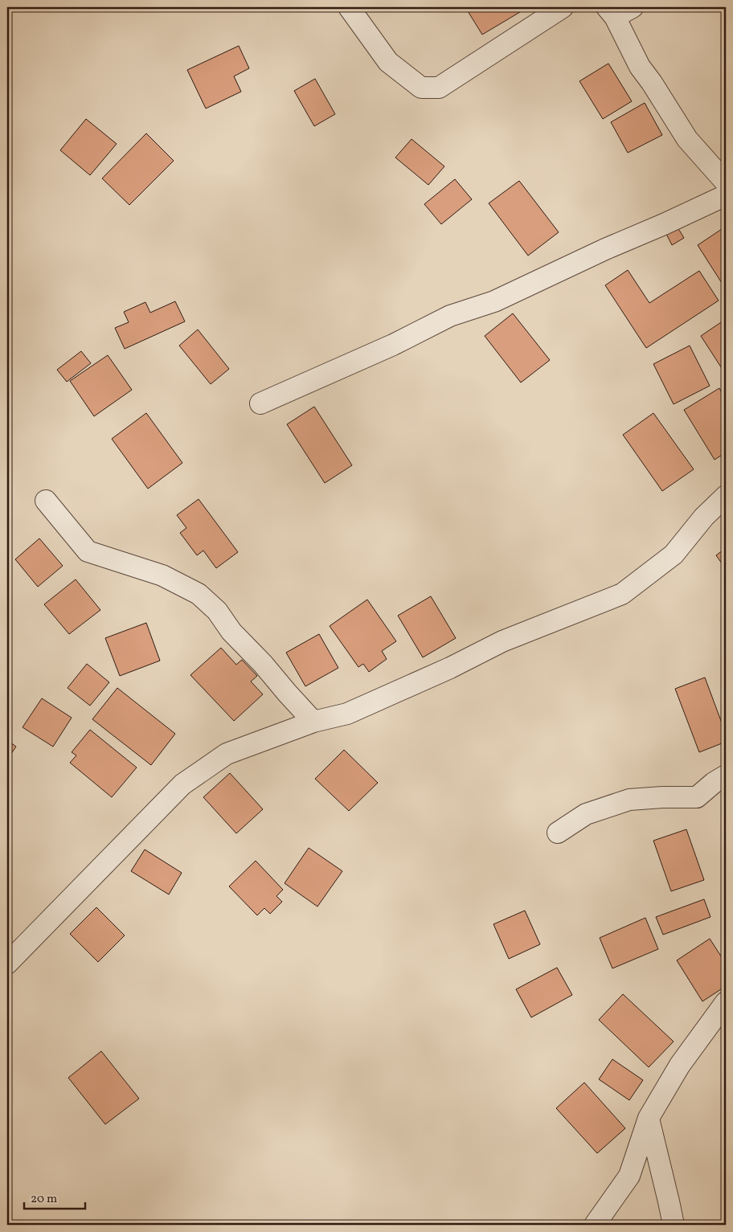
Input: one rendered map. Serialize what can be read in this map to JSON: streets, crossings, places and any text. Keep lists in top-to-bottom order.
{
  "scale_bar": "20 m"
}
